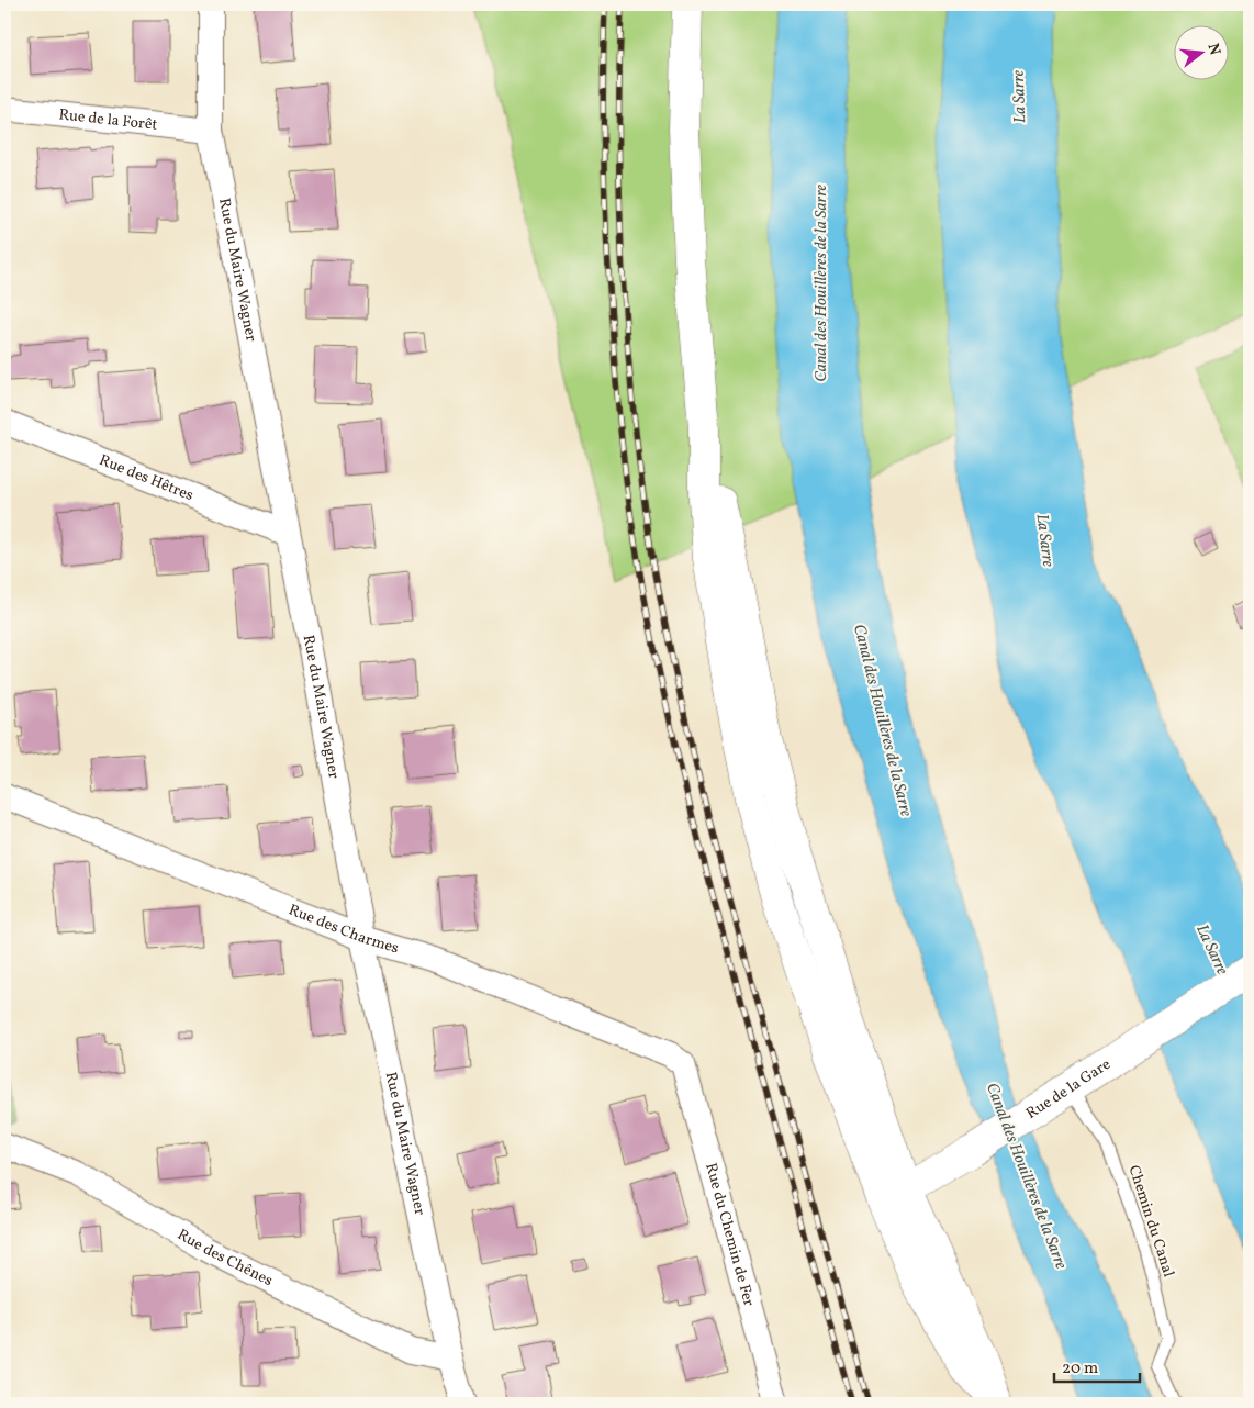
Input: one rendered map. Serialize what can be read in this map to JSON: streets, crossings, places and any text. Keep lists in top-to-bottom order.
{
  "streets": {
    "street": [
      "Rue de la Forêt",
      "Rue du Maire Wagner",
      "Rue des Hêtres",
      "Rue des Charmes",
      "Rue de la Gare",
      "Rue du Chemin de Fer",
      "Rue des Chênes"
    ],
    "lane": ["Chemin du Canal"]
  },
  "crossings": [
    ["Rue de la Forêt", "Rue du Maire Wagner"],
    ["Rue du Maire Wagner", "Rue des Hêtres"],
    ["Rue du Maire Wagner", "Rue des Charmes"],
    ["Rue du Maire Wagner", "Rue des Chênes"],
    ["Rue des Charmes", "Rue du Chemin de Fer"],
    ["Rue de la Gare", "Chemin du Canal"]
  ],
  "water": ["La Sarre", "Canal des Houillères de la Sarre"],
  "scale_bar": "20 m",
  "north": "right"
}
